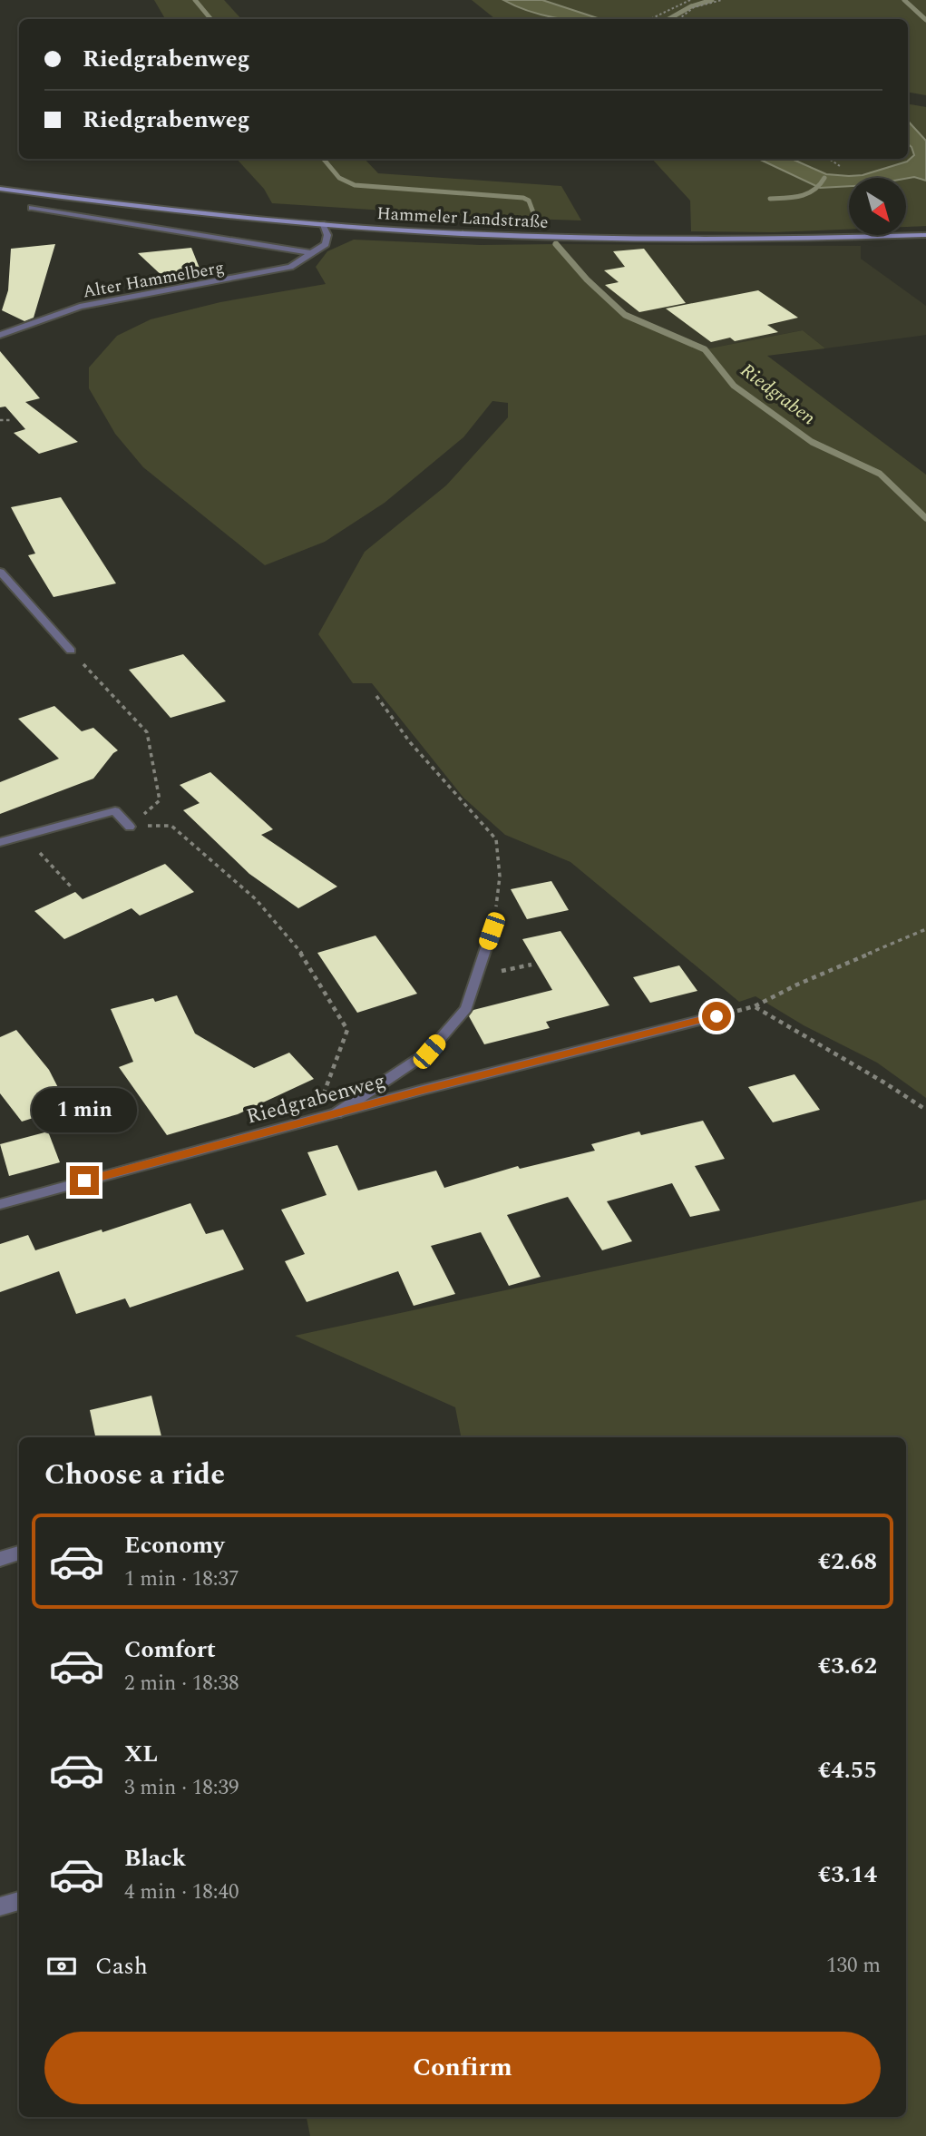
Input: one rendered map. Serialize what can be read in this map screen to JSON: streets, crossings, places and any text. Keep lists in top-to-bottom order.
{
  "streets": {
    "main road": ["Hammeler Landstraße"],
    "street": ["Alter Hammelberg", "Riedgrabenweg"]
  },
  "crossings": [
    ["Hammeler Landstraße", "Alter Hammelberg"]
  ],
  "water": ["Riedgraben"],
  "north": "bottom right",
  "page": {
    "banner": ["Riedgrabenweg", "Riedgrabenweg"],
    "bubble": "1 min",
    "heading": "Choose a ride",
    "list": [
      {
        "name": "Economy",
        "note": "1 min · 18:37",
        "value": "€2.68"
      },
      {
        "name": "Comfort",
        "note": "2 min · 18:38",
        "value": "€3.62"
      },
      {
        "name": "XL",
        "note": "3 min · 18:39",
        "value": "€4.55"
      },
      {
        "name": "Black",
        "note": "4 min · 18:40",
        "value": "€3.14"
      }
    ],
    "pay": ["Cash", "130 m"],
    "buttons": "Confirm"
  }
}
